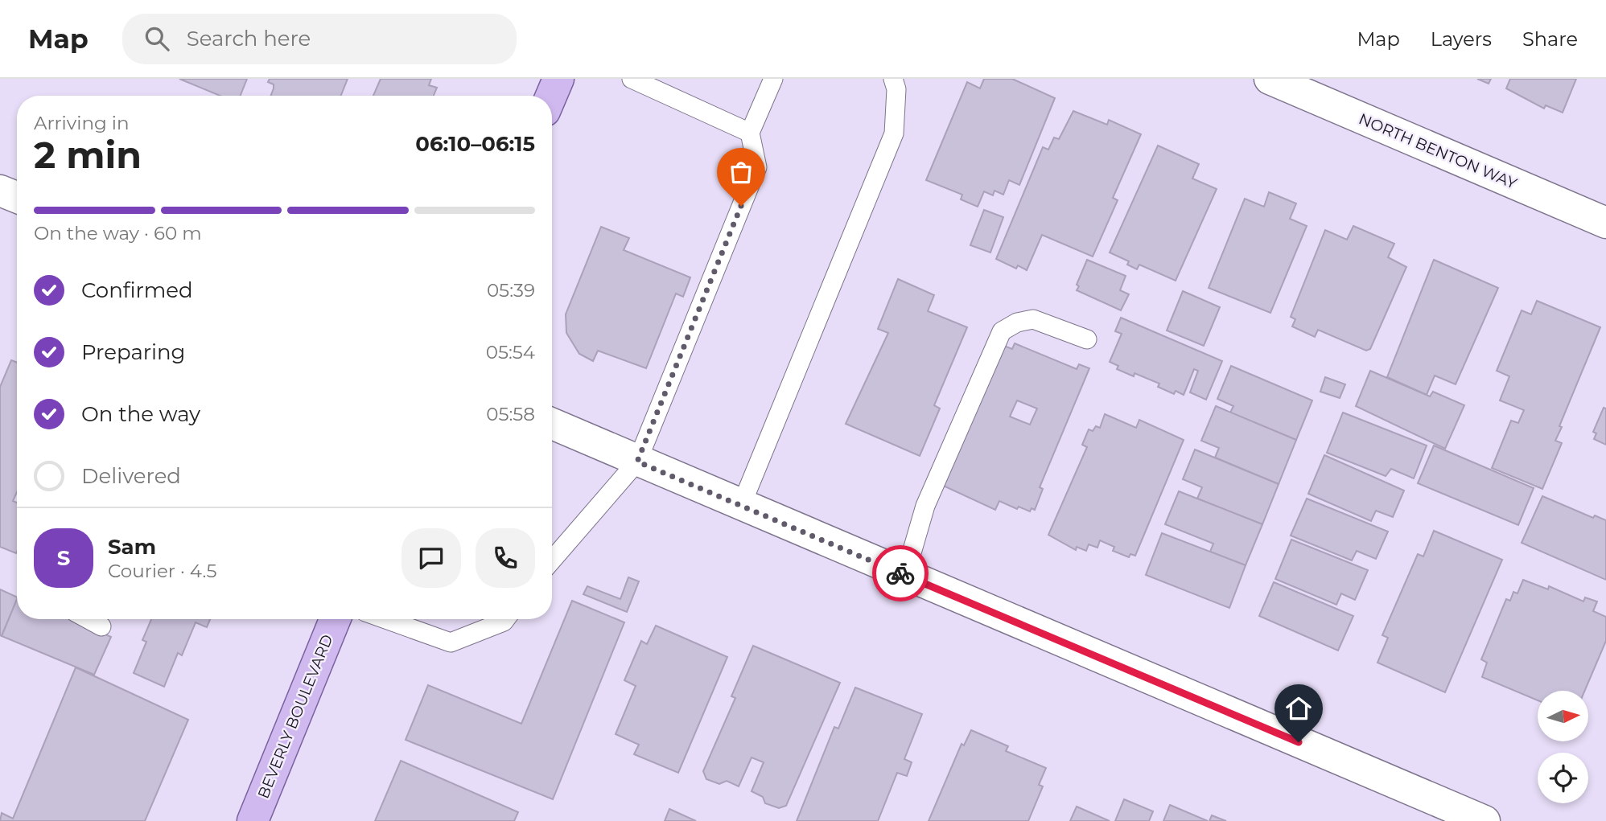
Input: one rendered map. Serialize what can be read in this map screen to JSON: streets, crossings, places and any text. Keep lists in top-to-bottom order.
{
  "streets": {
    "main road": ["BEVERLY BOULEVARD"],
    "street": ["NORTH BENTON WAY"]
  },
  "north": "right",
  "page": {
    "header": "Map",
    "search": "Search here",
    "nav": ["Map", "Layers", "Share"],
    "heading": ["2 min", "Arriving in", "06:10–06:15"],
    "panel": ["Sam", "Courier · 4.5"],
    "bar": "On the way · 60 m",
    "list": [
      ["Confirmed", "05:39"],
      ["Preparing", "05:54"],
      ["On the way", "05:58"],
      "Delivered"
    ],
    "round": "S"
  }
}
